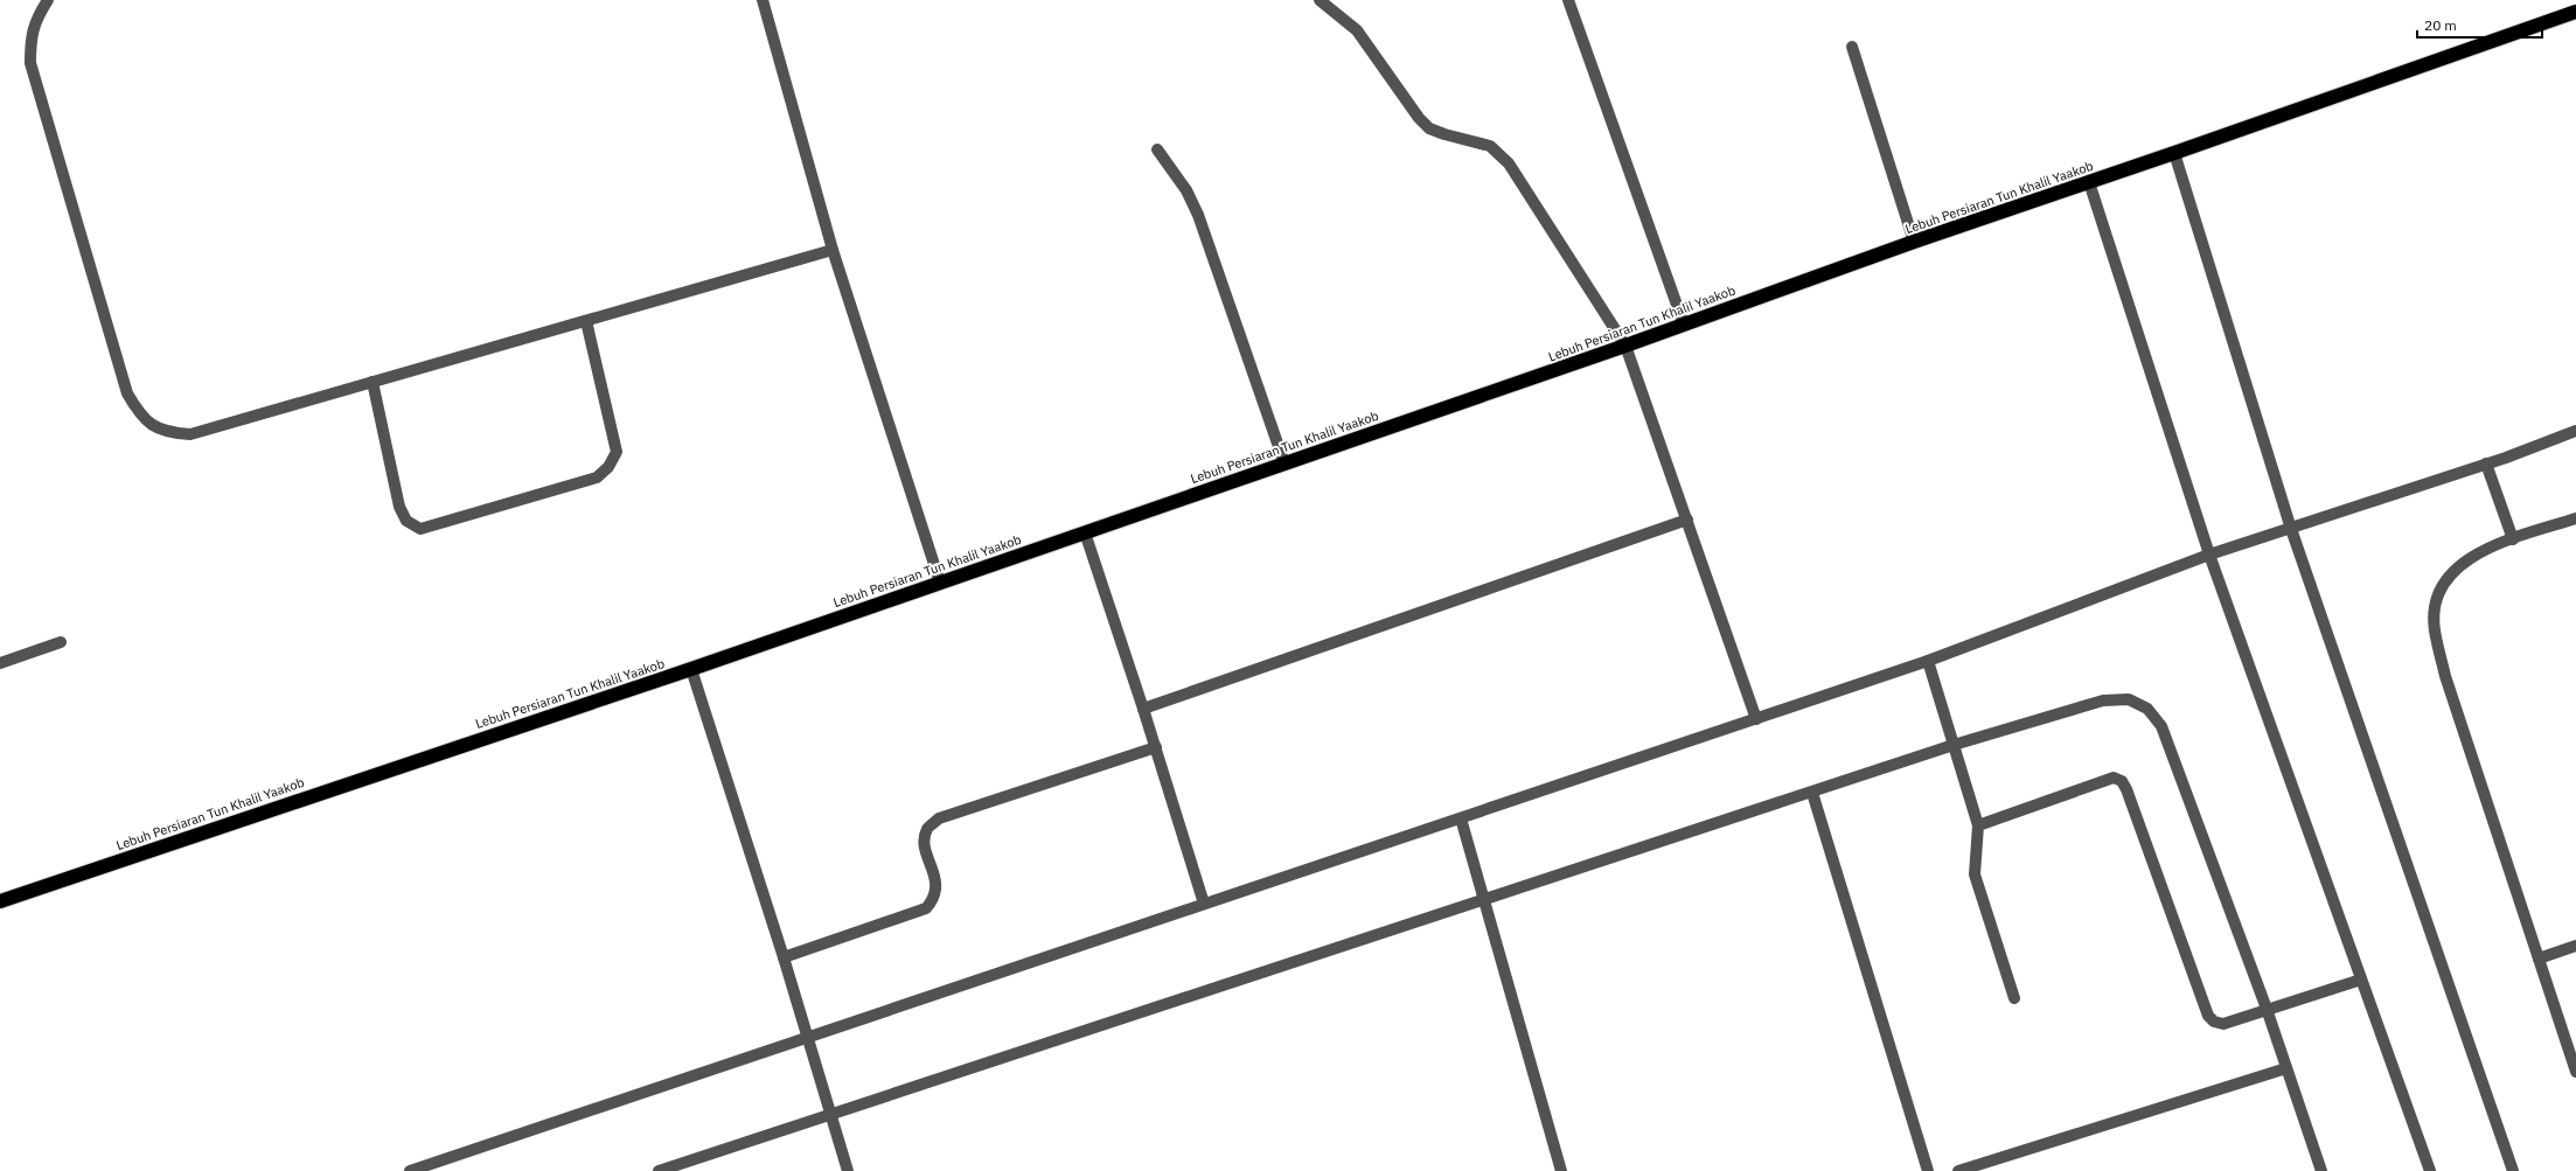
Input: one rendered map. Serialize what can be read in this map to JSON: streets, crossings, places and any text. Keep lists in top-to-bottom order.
{
  "streets": {
    "highway": ["Lebuh Persiaran Tun Khalil Yaakob"]
  },
  "scale_bar": "20 m"
}
